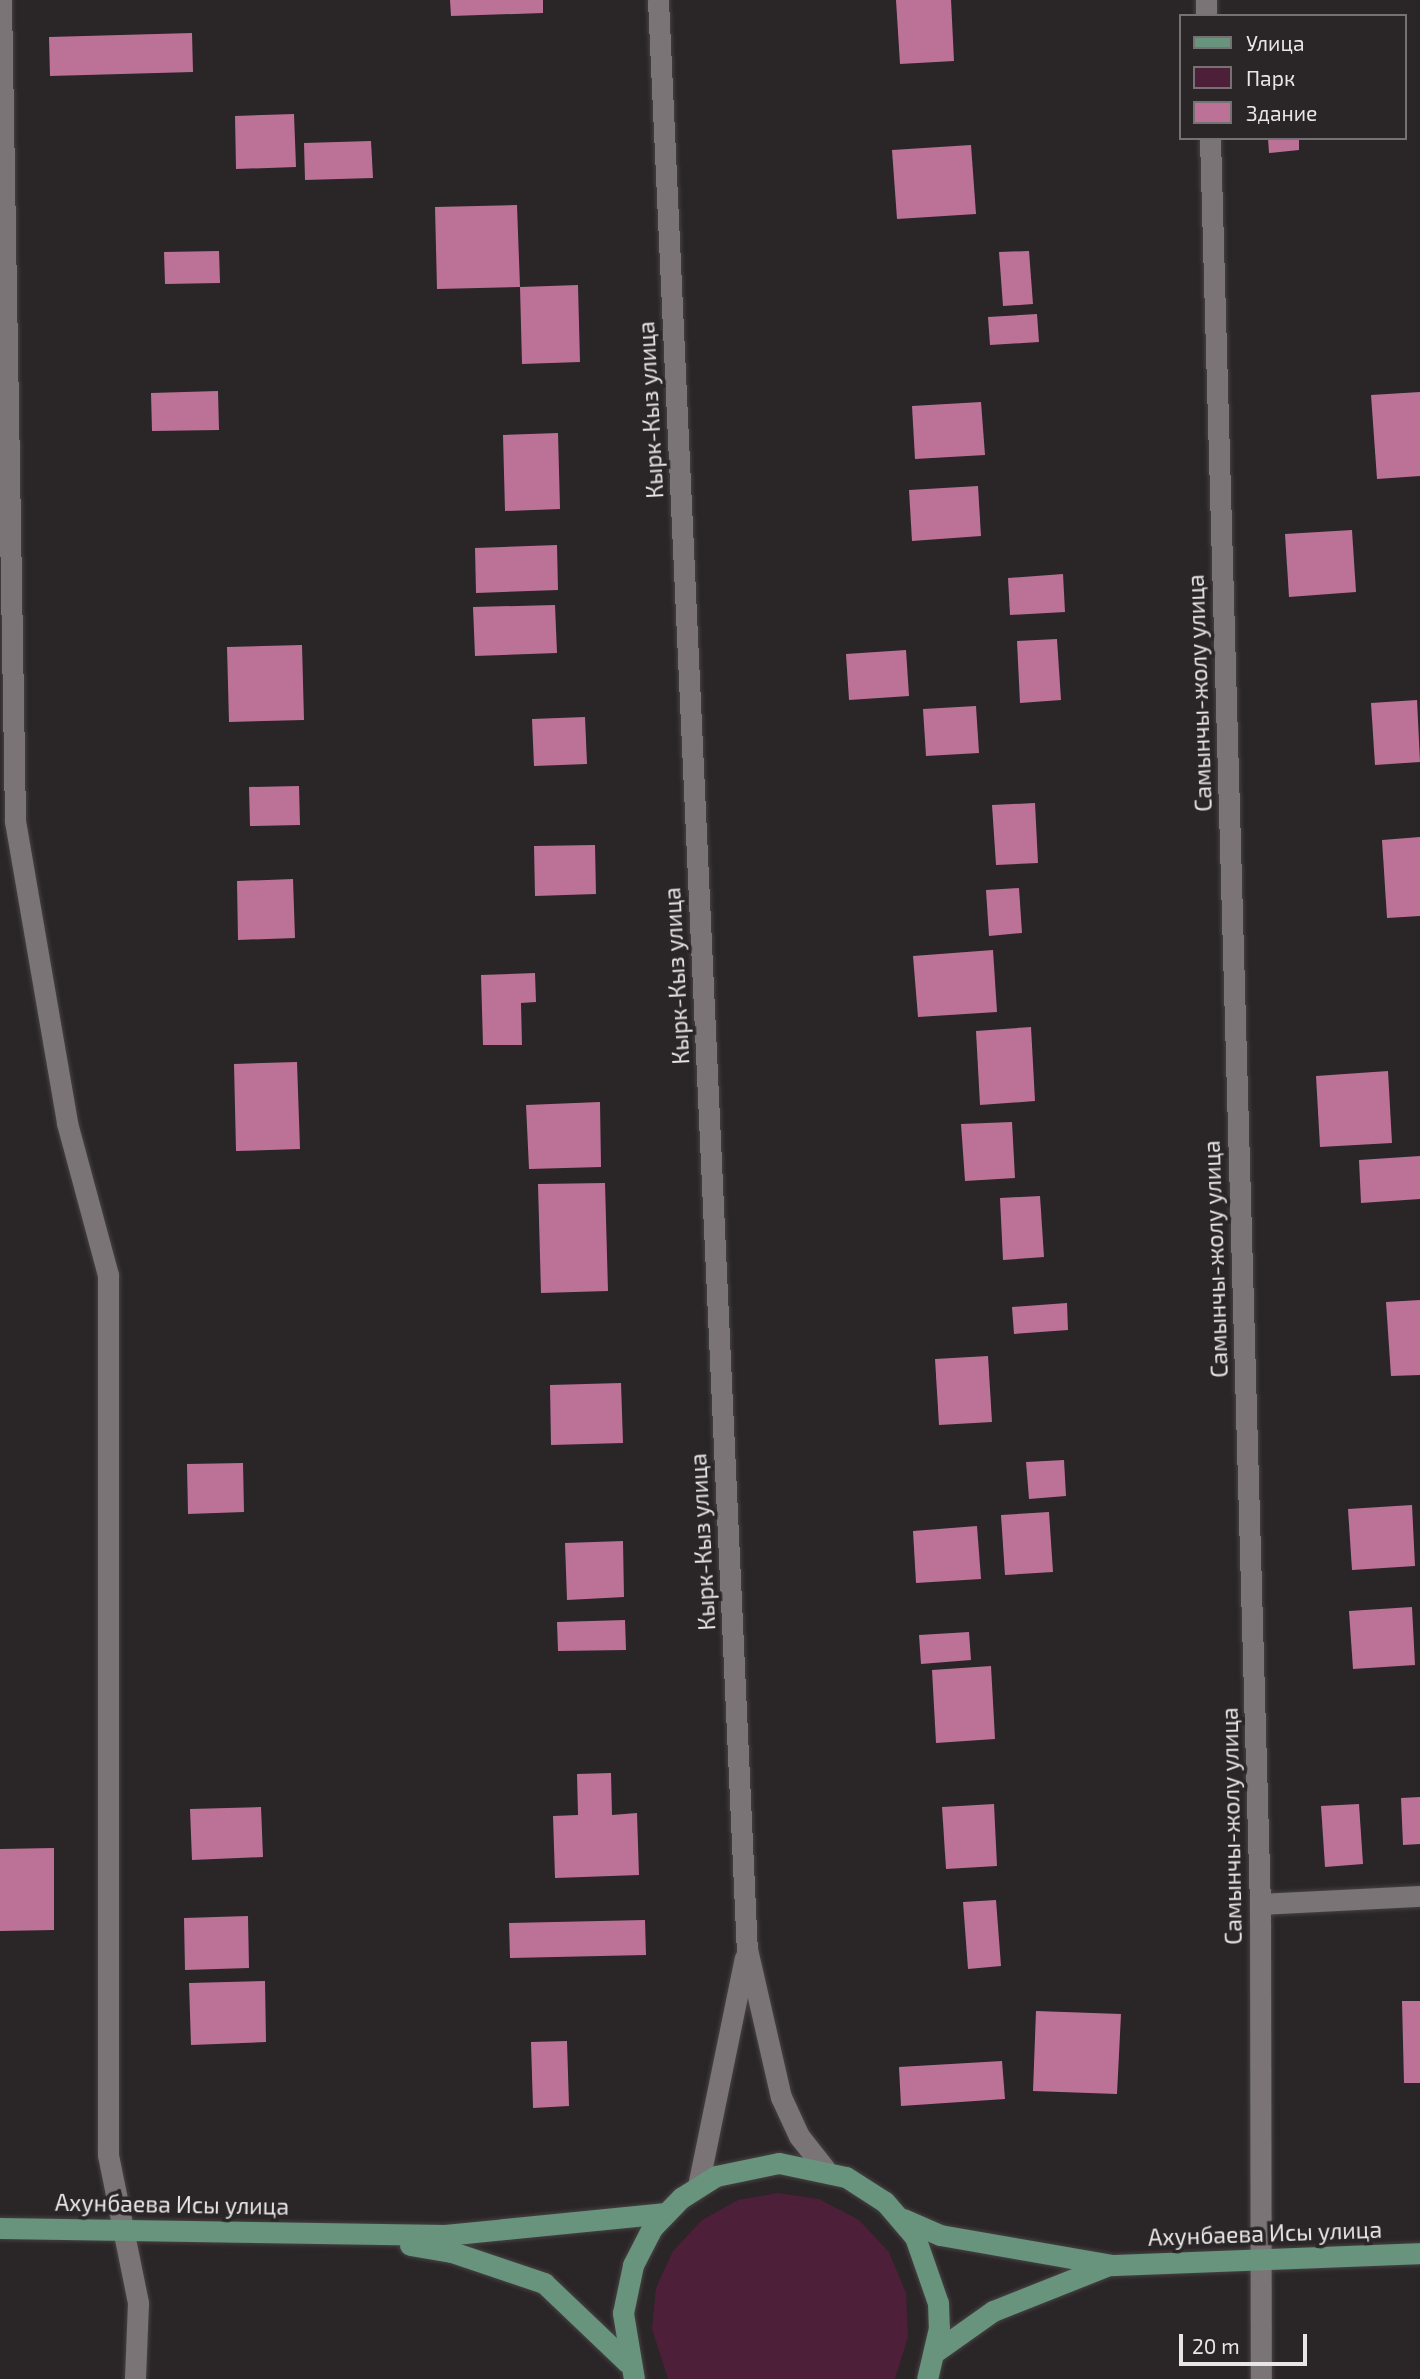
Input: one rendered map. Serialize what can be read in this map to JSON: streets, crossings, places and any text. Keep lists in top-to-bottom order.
{
  "streets": {
    "main road": ["Ахунбаева Исы улица"],
    "street": ["Кырк-Кыз улица", "Самынчы-жолу улица"]
  },
  "crossings": [
    ["Самынчы-жолу улица", "Ахунбаева Исы улица"]
  ],
  "legend": ["Улица", "Парк", "Здание"],
  "scale_bar": "20 m"
}
